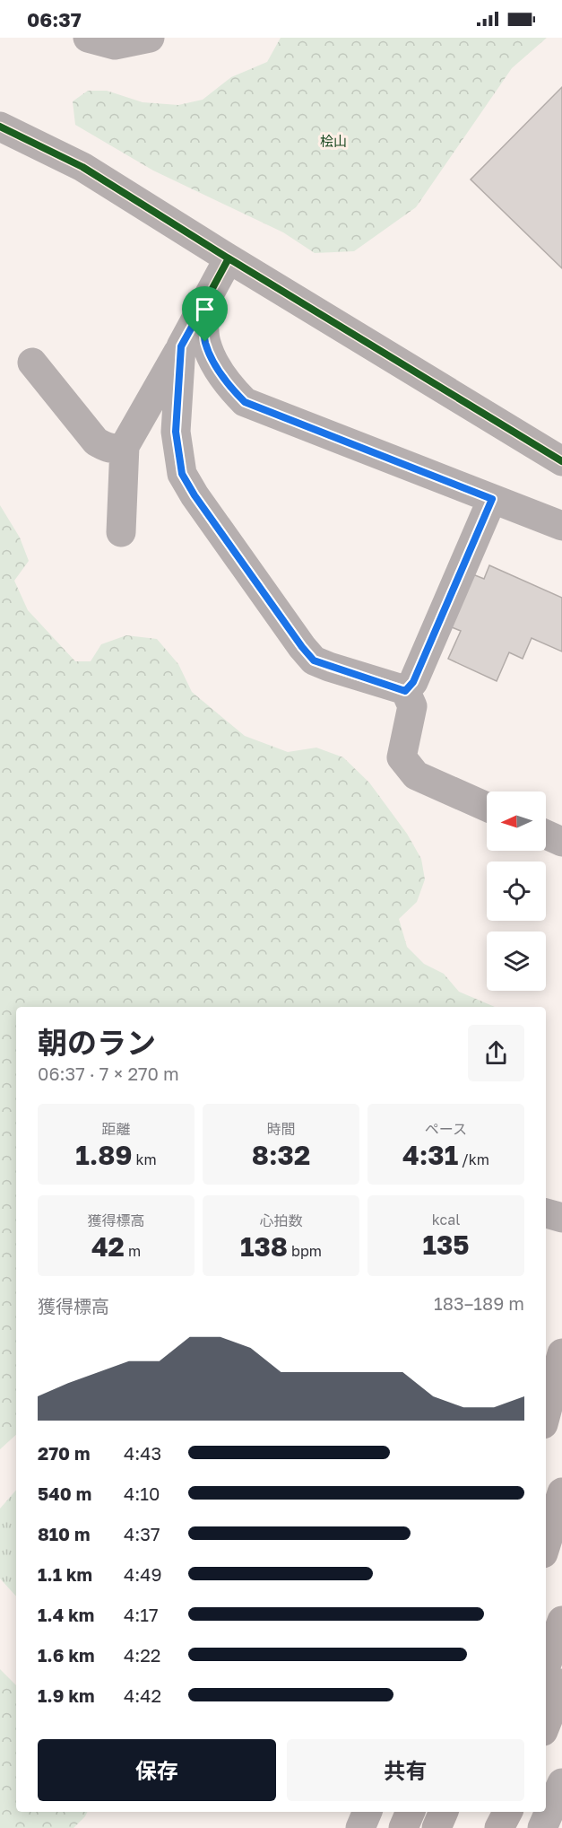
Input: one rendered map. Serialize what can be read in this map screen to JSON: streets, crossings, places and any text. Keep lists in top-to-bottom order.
{
  "parks": ["桧山"],
  "north": "left",
  "page": {
    "status": "06:37",
    "heading": ["朝のラン", "06:37 · 7 × 270 m"],
    "stats": [
      ["距離", "1.89 km"],
      ["時間", "8:32"],
      ["ペース", "4:31 /km"],
      ["獲得標高", "42 m"],
      ["心拍数", "138 bpm"],
      ["kcal", "135"]
    ],
    "chart": ["獲得標高", "183–189 m"],
    "list": [
      {
        "name": "270 m",
        "note": "4:43"
      },
      {
        "name": "540 m",
        "note": "4:10"
      },
      {
        "name": "810 m",
        "note": "4:37"
      },
      {
        "name": "1.1 km",
        "note": "4:49"
      },
      {
        "name": "1.4 km",
        "note": "4:17"
      },
      {
        "name": "1.6 km",
        "note": "4:22"
      },
      {
        "name": "1.9 km",
        "note": "4:42"
      }
    ],
    "buttons": ["保存", "共有"]
  }
}
